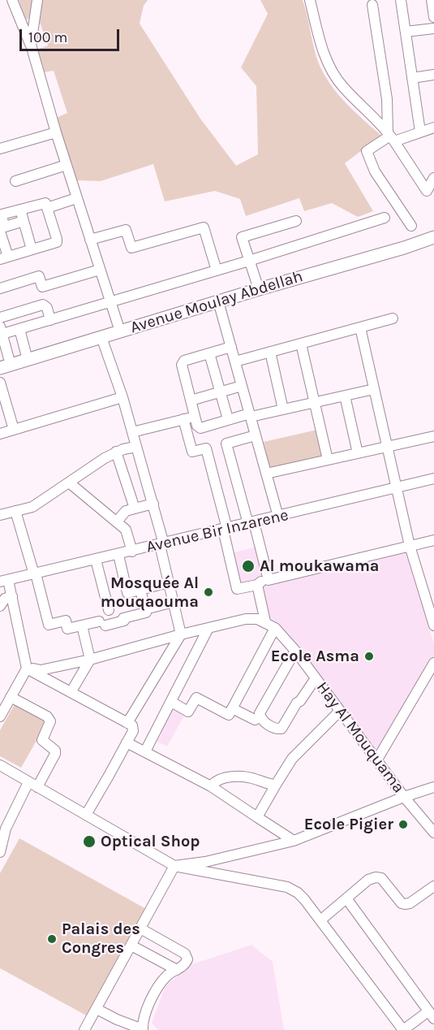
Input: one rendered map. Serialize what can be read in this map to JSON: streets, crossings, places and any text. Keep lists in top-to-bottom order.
{
  "streets": {
    "main road": ["Avenue Moulay Abdellah"],
    "street": ["Avenue Bir Inzarene", "Hay Al Mouquama"]
  },
  "places": [
    "Al moukawama",
    "Mosquée Al mouqaouma",
    "Ecole Asma",
    "Ecole Pigier",
    "Optical Shop",
    "Palais des Congres"
  ],
  "scale_bar": "100 m"
}
